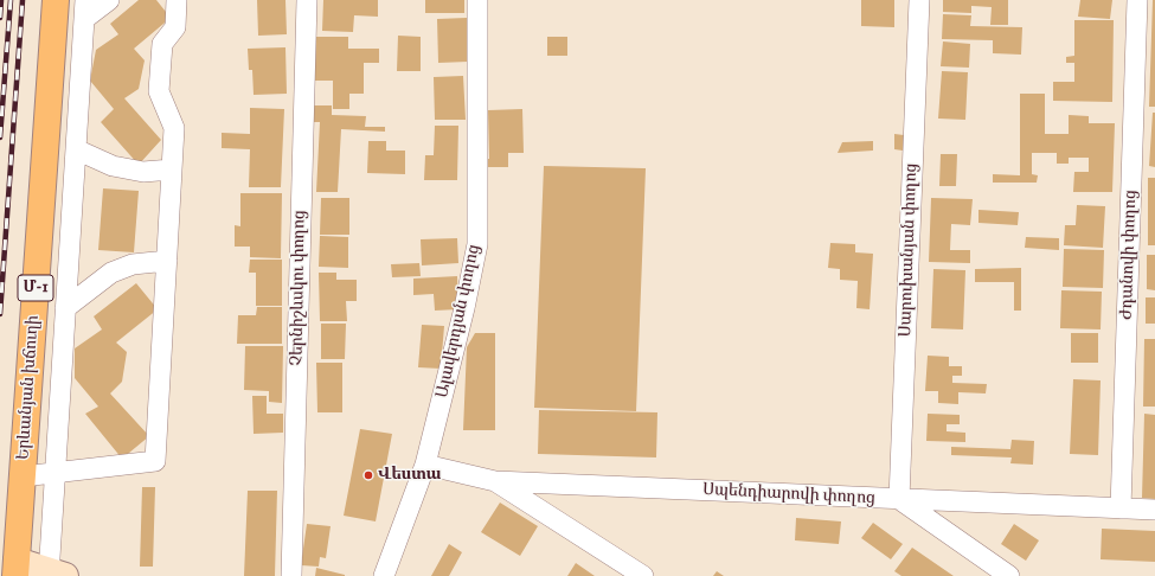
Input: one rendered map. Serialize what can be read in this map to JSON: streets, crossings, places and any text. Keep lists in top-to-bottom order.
{
  "streets": {
    "highway": ["Մ-1", "Երևանյան խճուղի"],
    "street": [
      "Սարուխանյան փողոց",
      "Ժդանովի փողոց",
      "Չերնիշևսկու փողոց",
      "Ալավերդյան փողոց",
      "Սպենդիարովի փողոց"
    ]
  },
  "crossings": [
    ["Սարուխանյան փողոց", "Սպենդիարովի փողոց"],
    ["Ժդանովի փողոց", "Սպենդիարովի փողոց"],
    ["Ալավերդյան փողոց", "Սպենդիարովի փողոց"]
  ],
  "places": ["Վեստա"]
}
